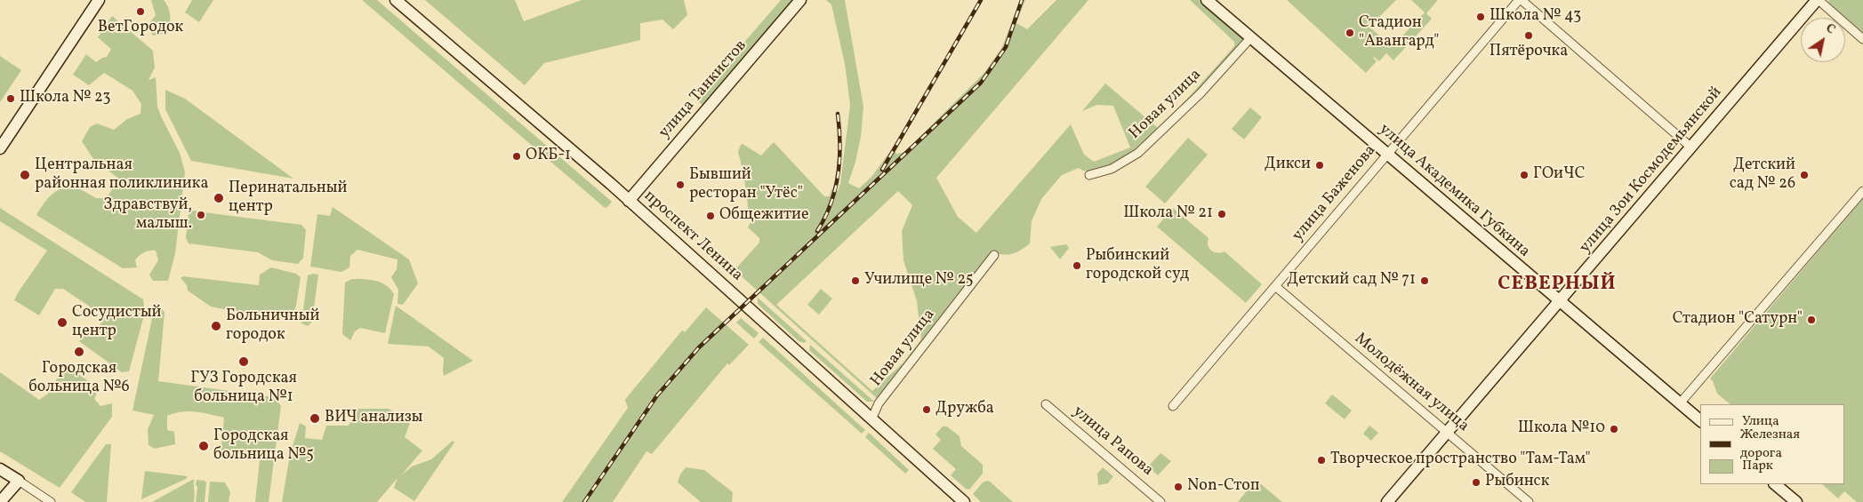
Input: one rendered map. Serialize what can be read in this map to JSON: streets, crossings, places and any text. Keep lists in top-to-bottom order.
{
  "streets": {
    "street": [
      "улица Танкистов",
      "Новая улица",
      "улица Зои Космодемьянской",
      "улица Академика Губкина",
      "улица Баженова",
      "проспект Ленина",
      "Молодёжная улица",
      "улица Рапова"
    ]
  },
  "crossings": [
    ["улица Танкистов", "проспект Ленина"],
    ["Новая улица", "улица Академика Губкина"],
    ["Новая улица", "проспект Ленина"],
    ["улица Зои Космодемьянской", "улица Академика Губкина"],
    ["улица Зои Космодемьянской", "Молодёжная улица"],
    ["улица Академика Губкина", "улица Баженова"],
    ["улица Баженова", "Молодёжная улица"]
  ],
  "districts": ["СЕВЕРНЫЙ"],
  "places": [
    "ВетГородок",
    "Школа № 43",
    "Стадион \"Авангард\"",
    "Пятёрочка",
    "Школа № 23",
    "ОКБ-1",
    "Дикси",
    "Центральная районная поликлиника",
    "ГОиЧС",
    "Детский сад № 26",
    "Бывший ресторан \"Утёс\"",
    "Перинатальный центр",
    "Школа № 21",
    "Здравствуй, малыш.",
    "Общежитие",
    "Рыбинский городской суд",
    "Училище № 25",
    "Детский сад № 71",
    "Стадион \"Сатурн\"",
    "Сосудистый центр",
    "Больничный городок",
    "Городская больница №6",
    "ГУЗ Городская больница №1",
    "Дружба",
    "ВИЧ анализы",
    "Школа №10",
    "Городская больница №5",
    "Творческое пространство \"Там-Там\"",
    "Рыбинск",
    "Non-Стоп"
  ],
  "legend": ["Улица", "Железная дорога", "Парк"],
  "north": "top right"
}
